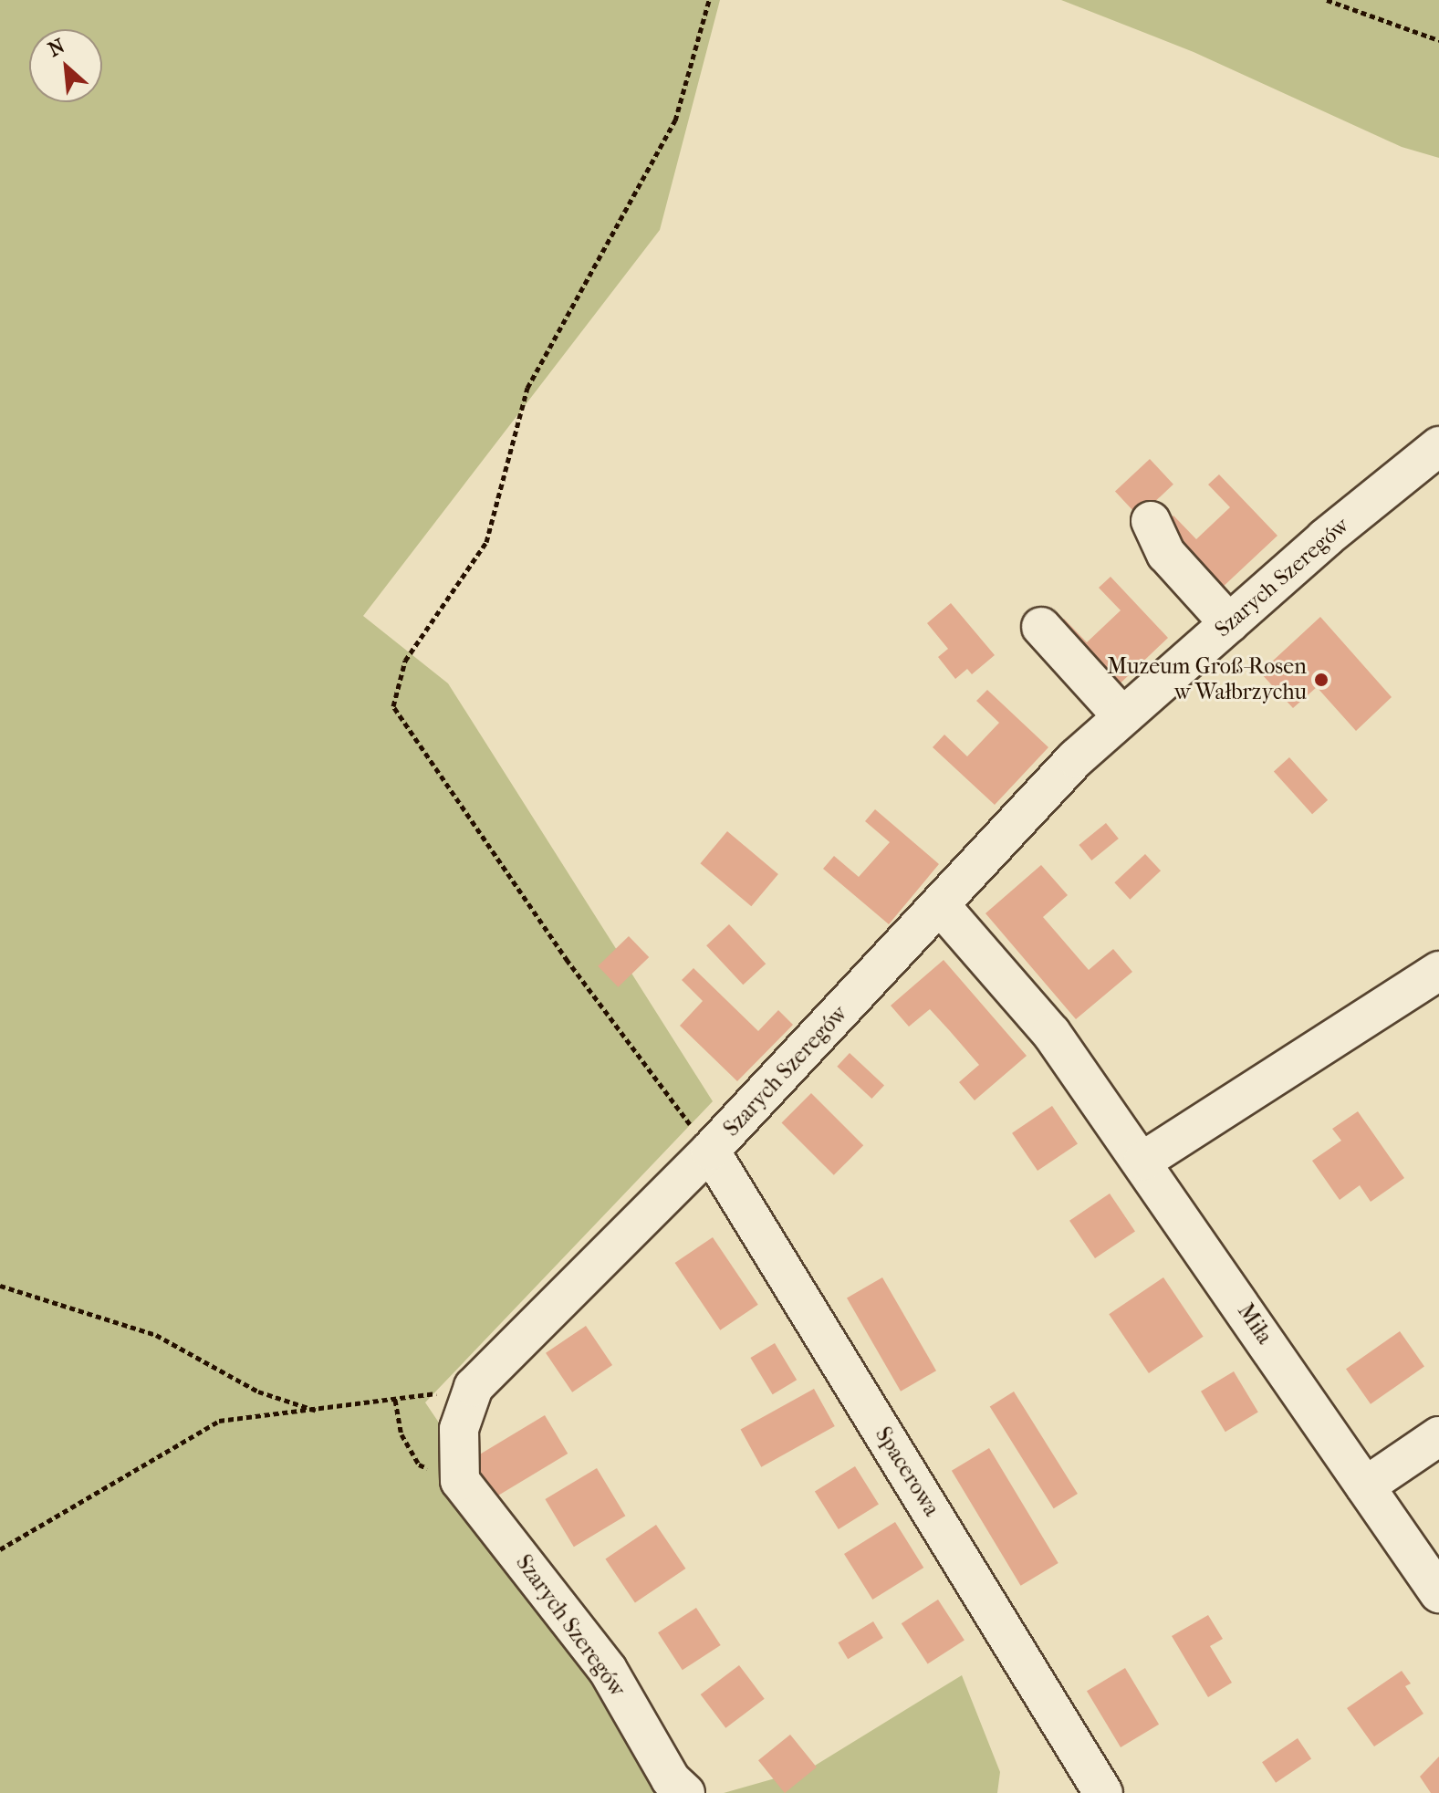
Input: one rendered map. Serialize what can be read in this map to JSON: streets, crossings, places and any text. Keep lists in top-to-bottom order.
{
  "streets": {
    "street": ["Szarych Szeregów", "Miła", "Spacerowa"]
  },
  "crossings": [
    ["Szarych Szeregów", "Miła"],
    ["Szarych Szeregów", "Spacerowa"]
  ],
  "places": ["Muzeum Groß-Rosen w Wałbrzychu"],
  "north": "top left"
}
